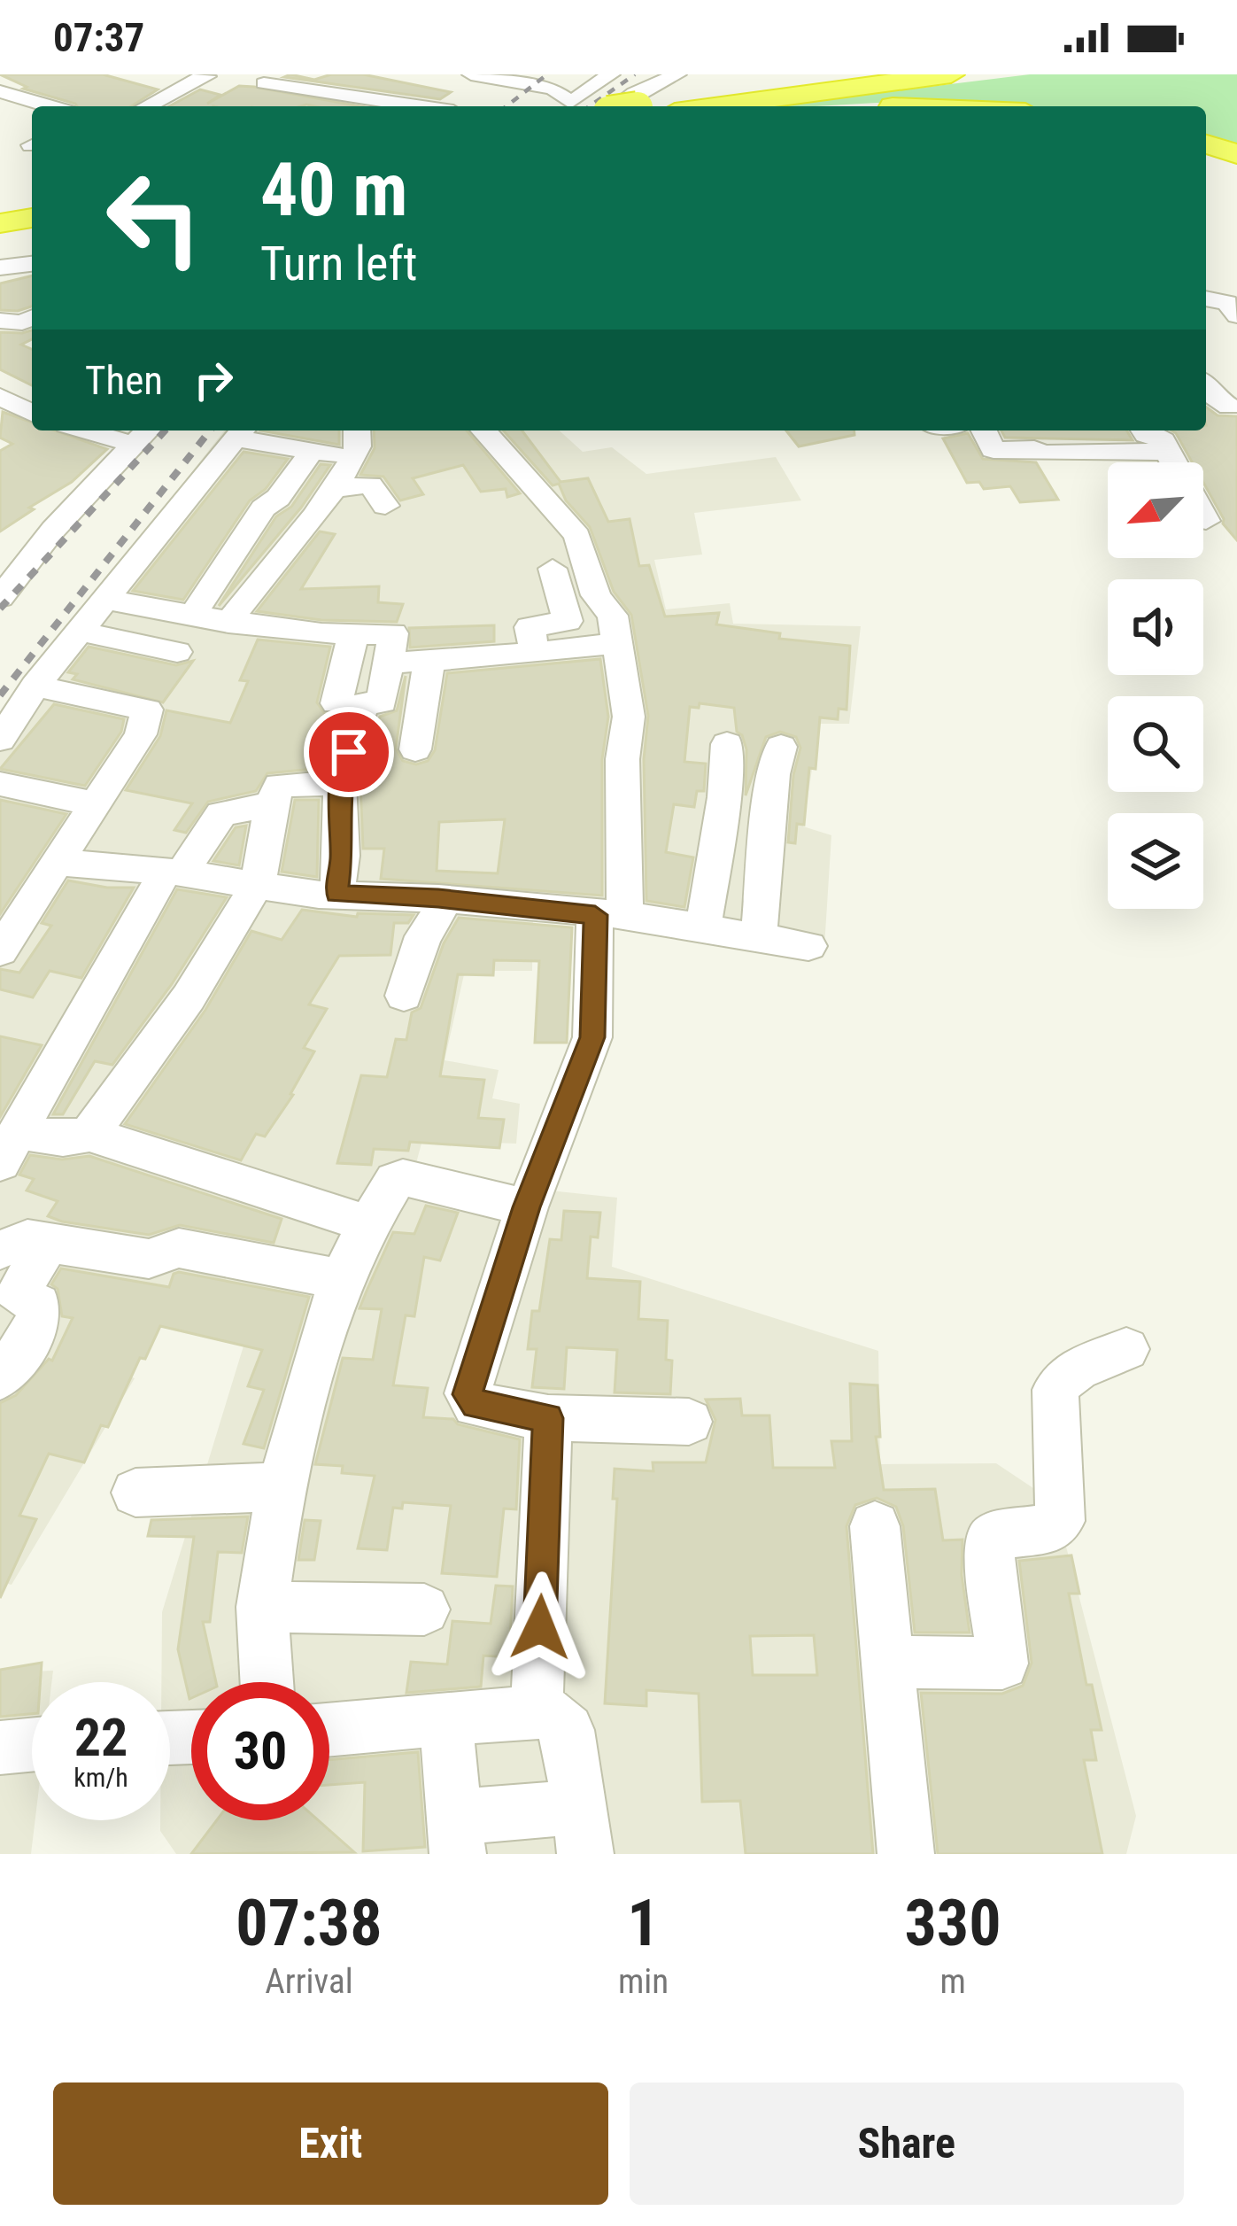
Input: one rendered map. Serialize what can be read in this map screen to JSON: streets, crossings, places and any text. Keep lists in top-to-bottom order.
{
  "north": "bottom left",
  "page": {
    "status": "07:37",
    "turn": ["40 m", "Turn left"],
    "then": "Then",
    "speed": "22 km/h",
    "limit": "30",
    "eta": [
      "07:38",
      "Arrival",
      "1",
      "min",
      "330",
      "m"
    ],
    "buttons": ["Exit", "Share"]
  }
}
